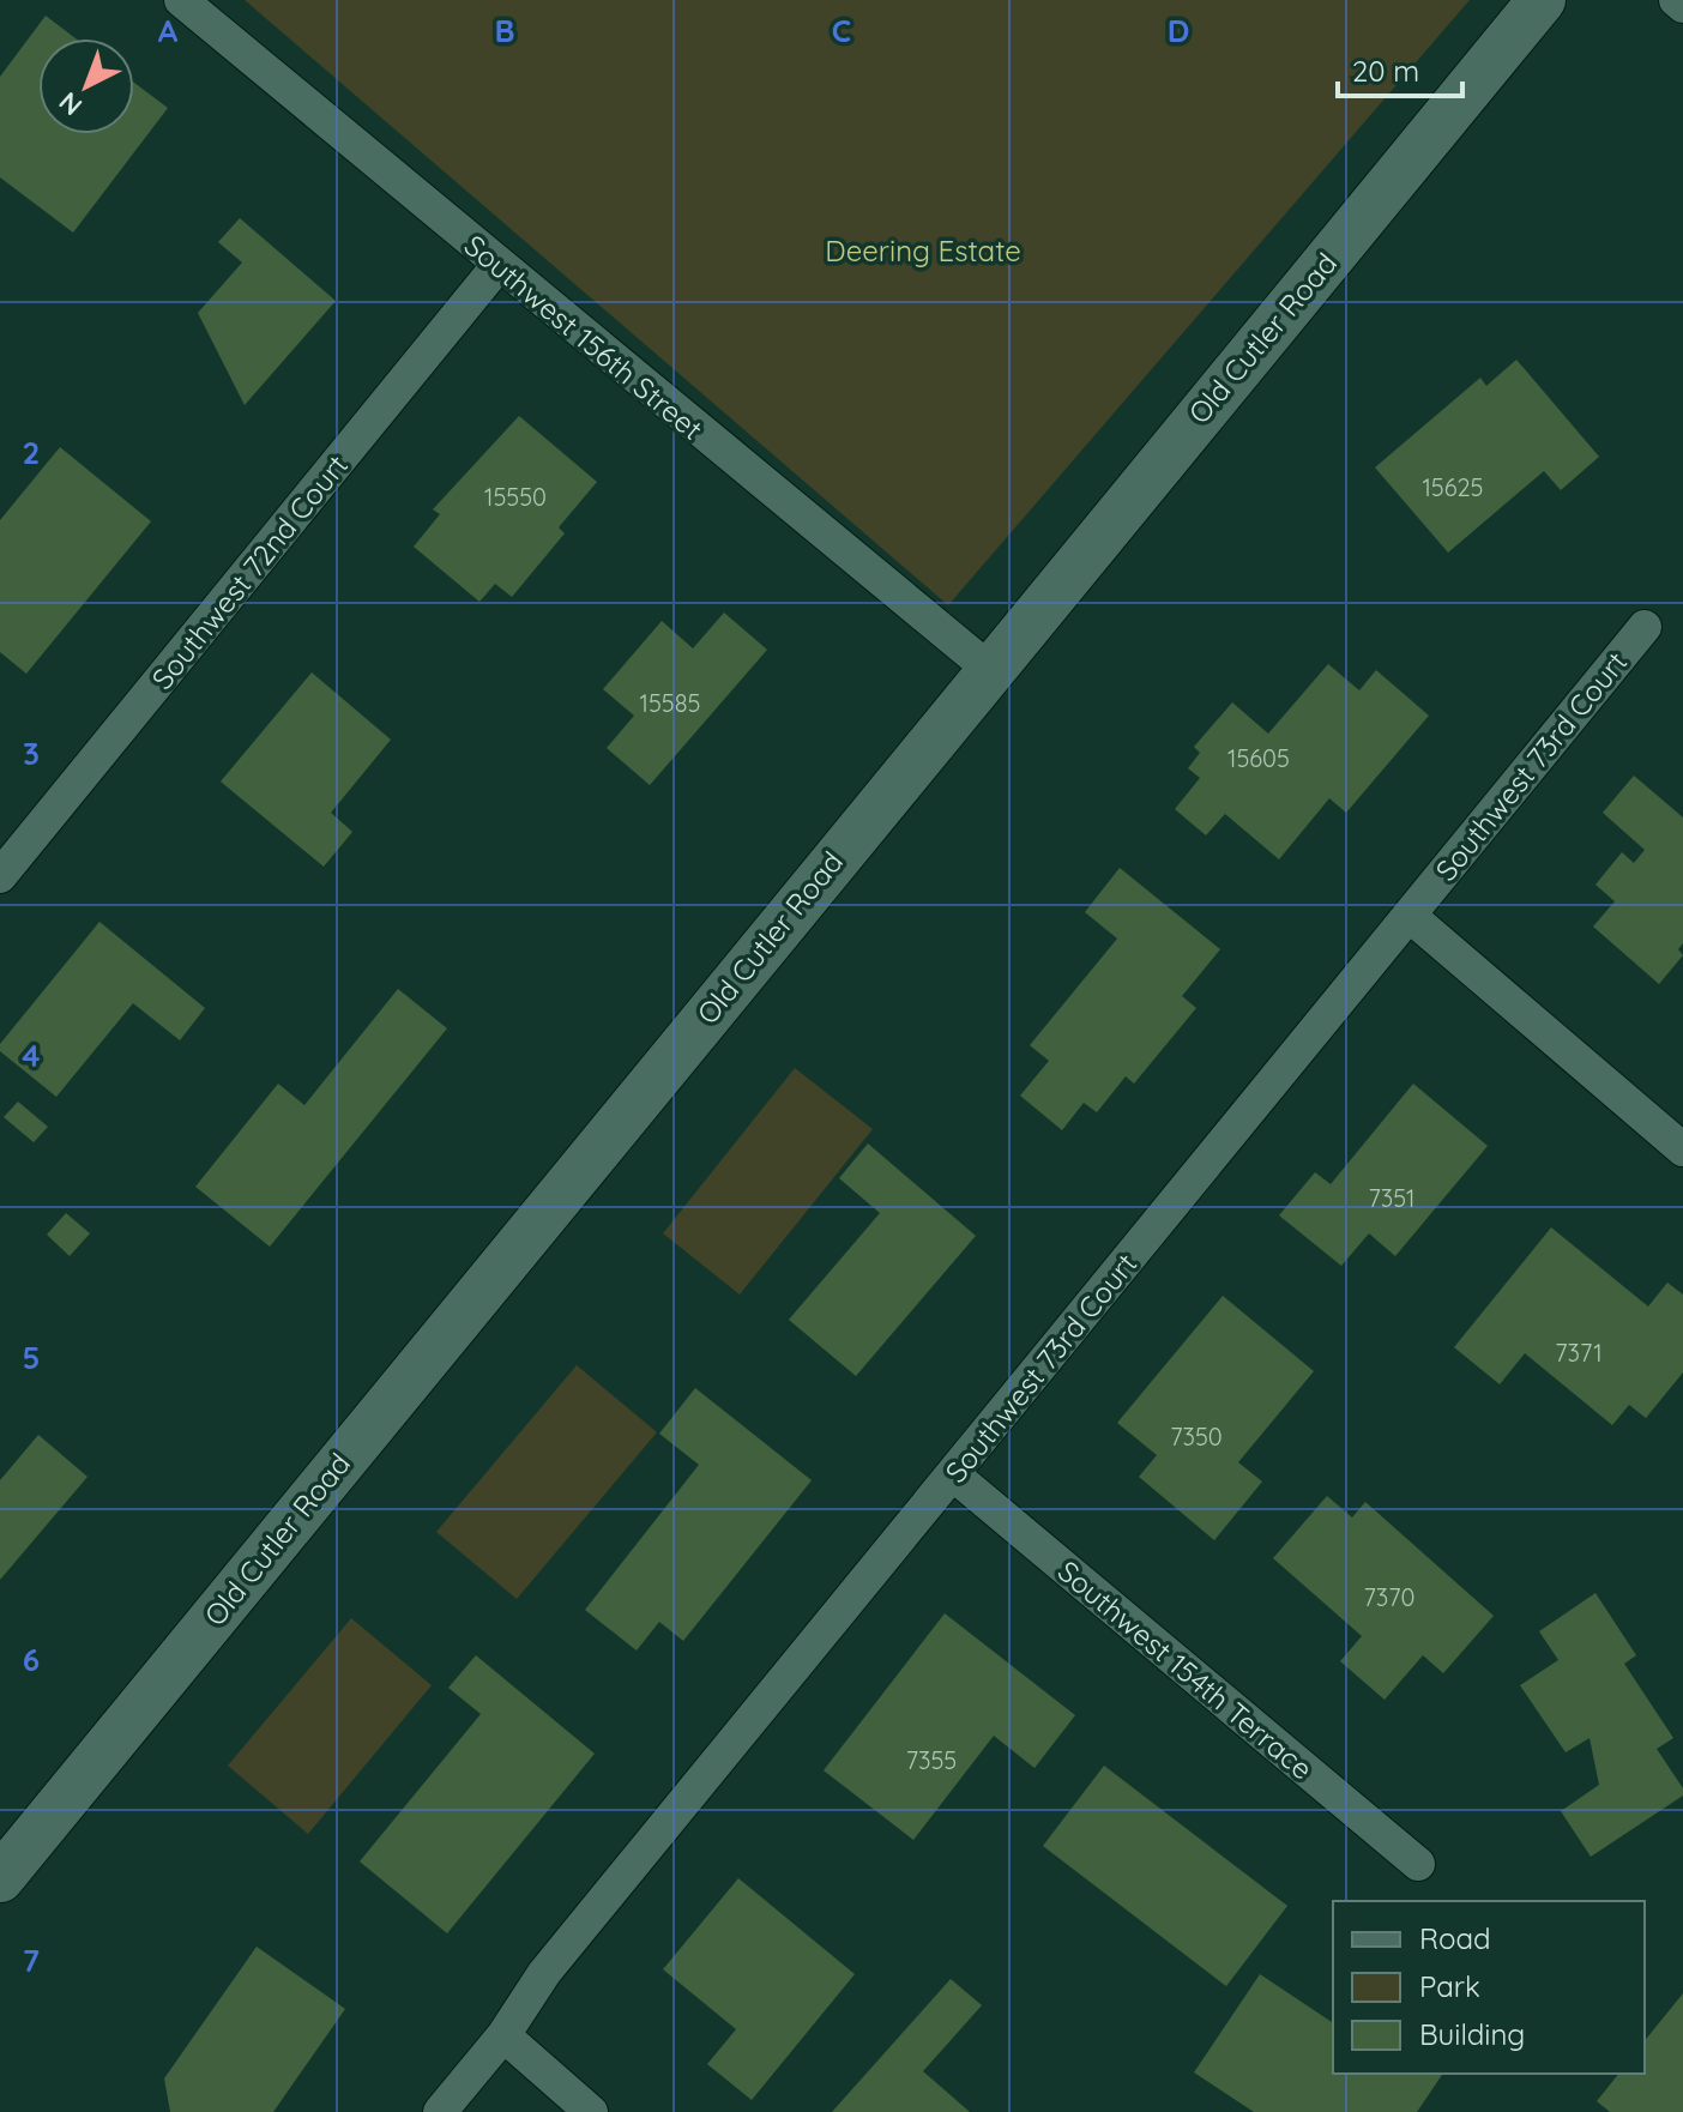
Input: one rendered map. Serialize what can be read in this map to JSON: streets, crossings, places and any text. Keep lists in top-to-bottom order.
{
  "streets": {
    "main road": ["Old Cutler Road"],
    "street": [
      "Southwest 156th Street",
      "Southwest 72nd Court",
      "Southwest 73rd Court",
      "Southwest 154th Terrace"
    ]
  },
  "crossings": [
    ["Southwest 156th Street", "Old Cutler Road"],
    ["Southwest 156th Street", "Southwest 72nd Court"],
    ["Southwest 73rd Court", "Southwest 154th Terrace"]
  ],
  "parks": ["Deering Estate"],
  "house_numbers": [
    "15625",
    "15550",
    "15585",
    "15605",
    "7351",
    "7371",
    "7350",
    "7370",
    "7355"
  ],
  "legend": ["Road", "Park", "Building"],
  "scale_bar": "20 m",
  "north": "bottom left",
  "grid": {
    "columns": [
      "A",
      "B",
      "C",
      "D"
    ],
    "rows": [
      "2",
      "3",
      "4",
      "5",
      "6",
      "7"
    ]
  }
}
